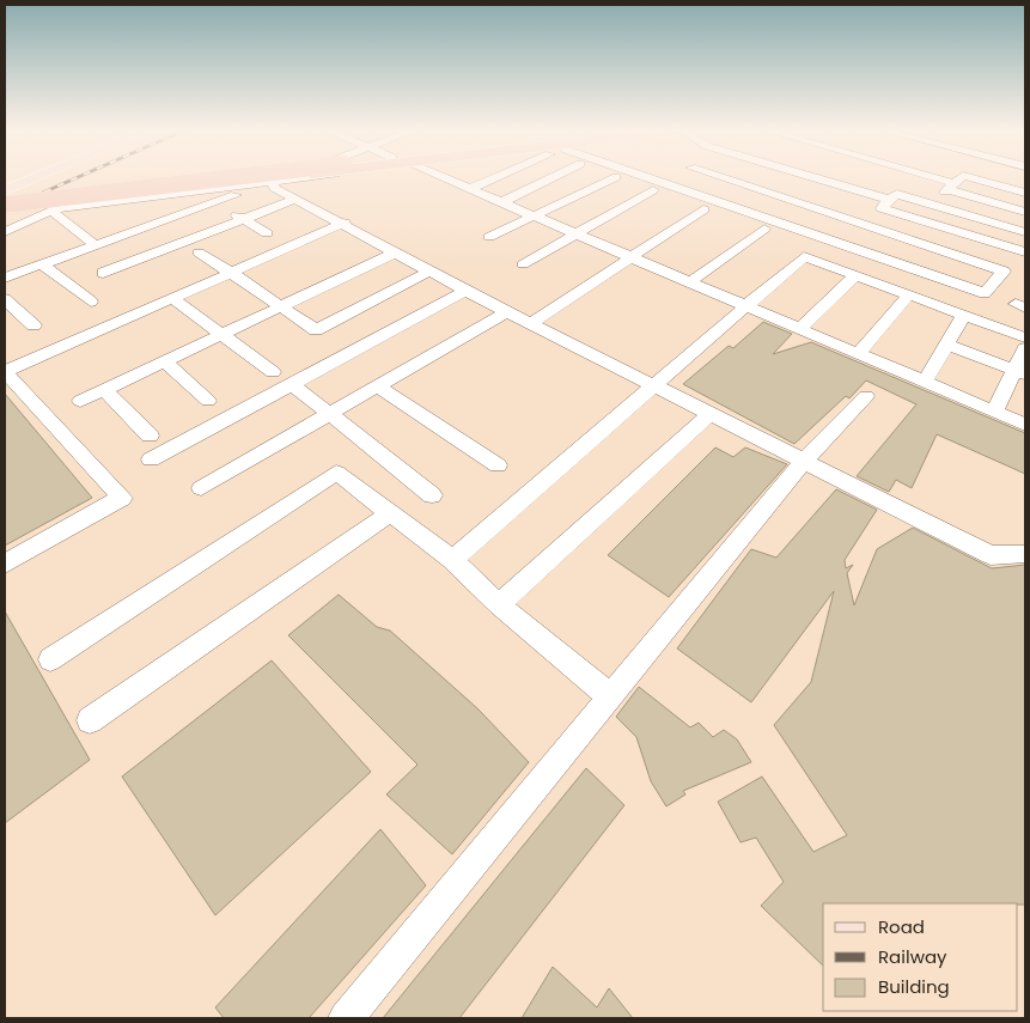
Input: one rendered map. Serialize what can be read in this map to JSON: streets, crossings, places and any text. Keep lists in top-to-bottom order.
{
  "legend": ["Road", "Railway", "Building"]
}
